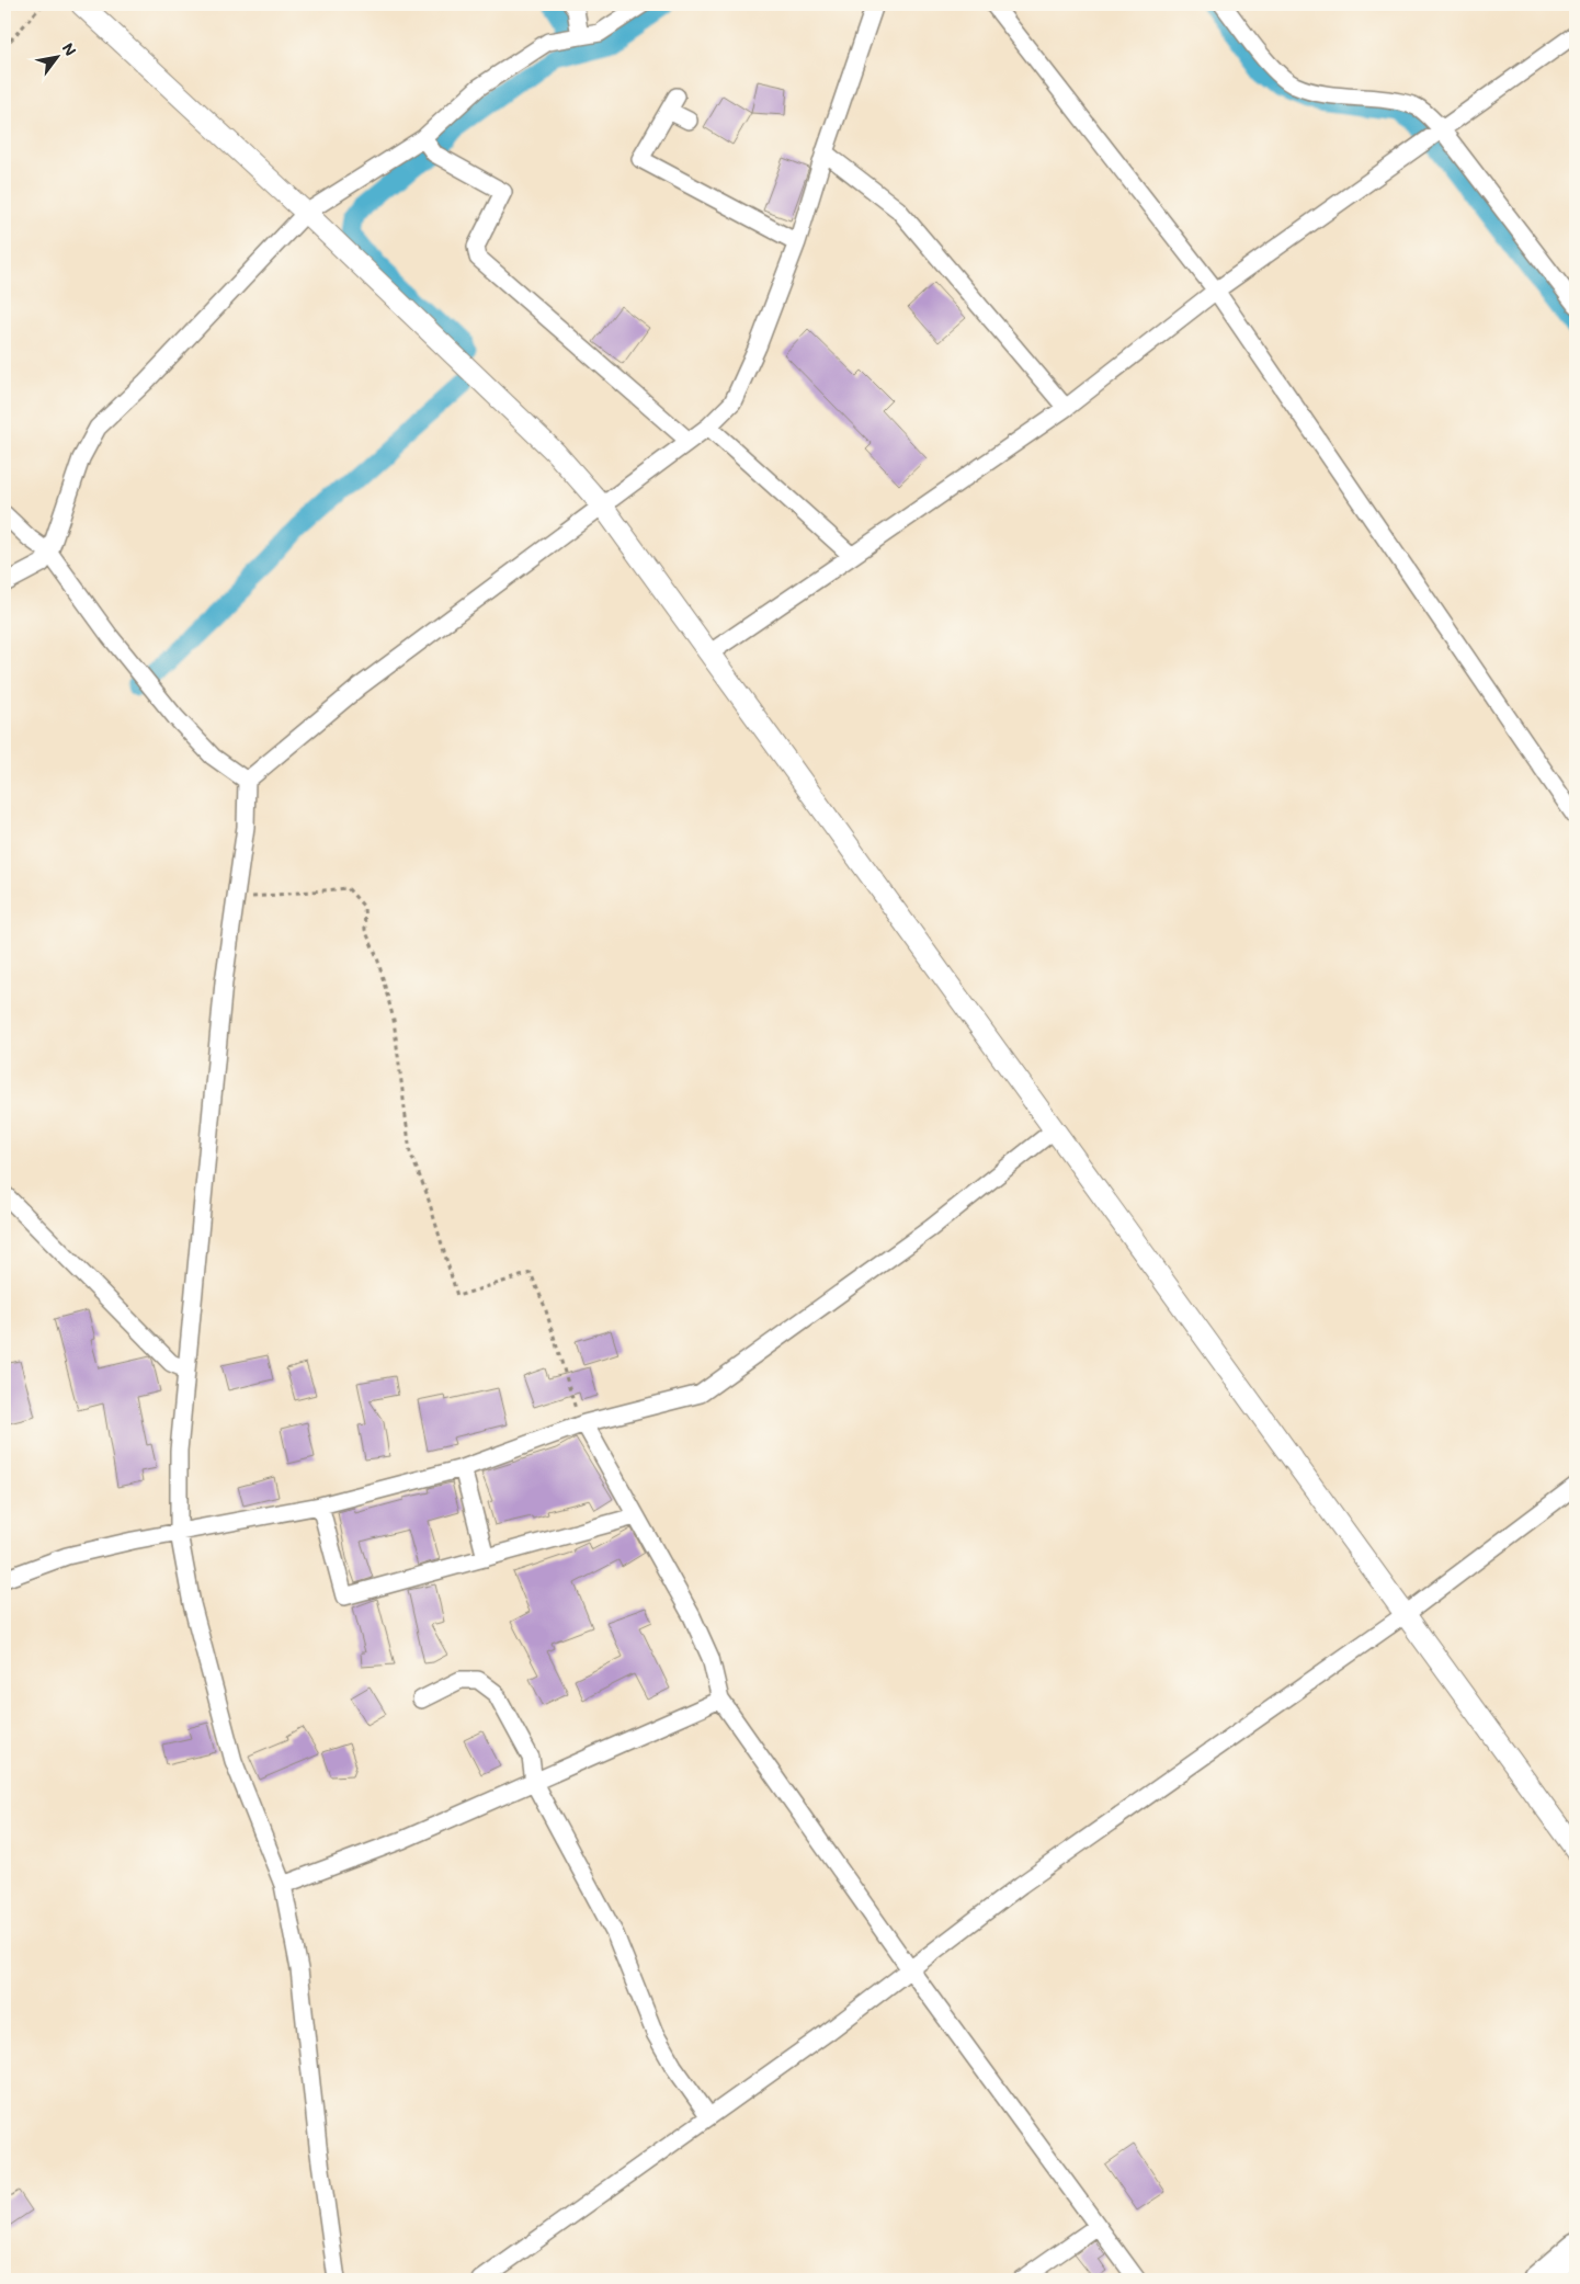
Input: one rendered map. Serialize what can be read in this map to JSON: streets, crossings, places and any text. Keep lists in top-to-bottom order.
{
  "north": "top right"
}
